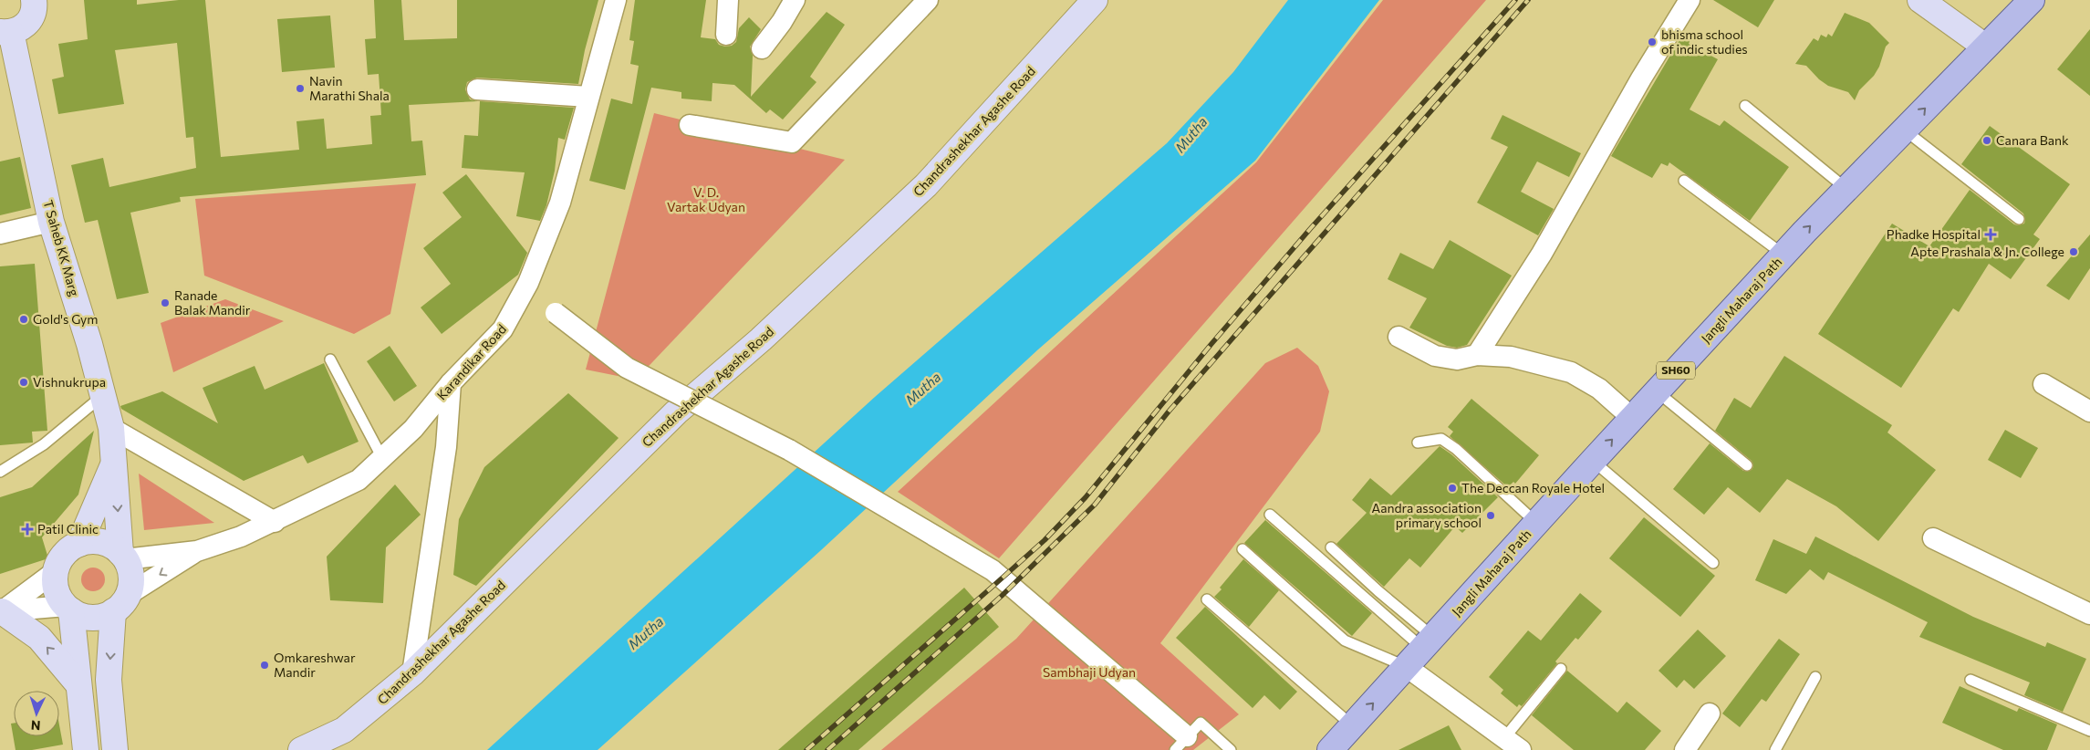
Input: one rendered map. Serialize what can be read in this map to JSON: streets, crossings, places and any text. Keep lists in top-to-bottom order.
{
  "streets": {
    "main road": ["Jangli Maharaj Path", "SH60"],
    "street": ["Chandrashekhar Agashe Road", "T Saheb KK Marg", "Karandikar Road"]
  },
  "one_way": ["Jangli Maharaj Path"],
  "water": ["Mutha"],
  "parks": ["V. D. Vartak Udyan", "Sambhaji Udyan"],
  "places": {
    "other": [
      "bhisma school of indic studies",
      "Navin Marathi Shala",
      "Canara Bank",
      "Apte Prashala & Jn. College",
      "Ranade Balak Mandir",
      "Gold's Gym",
      "Vishnukrupa",
      "The Deccan Royale Hotel",
      "Aandra association primary school",
      "Omkareshwar Mandir"
    ],
    "health": ["Phadke Hospital", "Patil Clinic"]
  },
  "north": "bottom"
}
